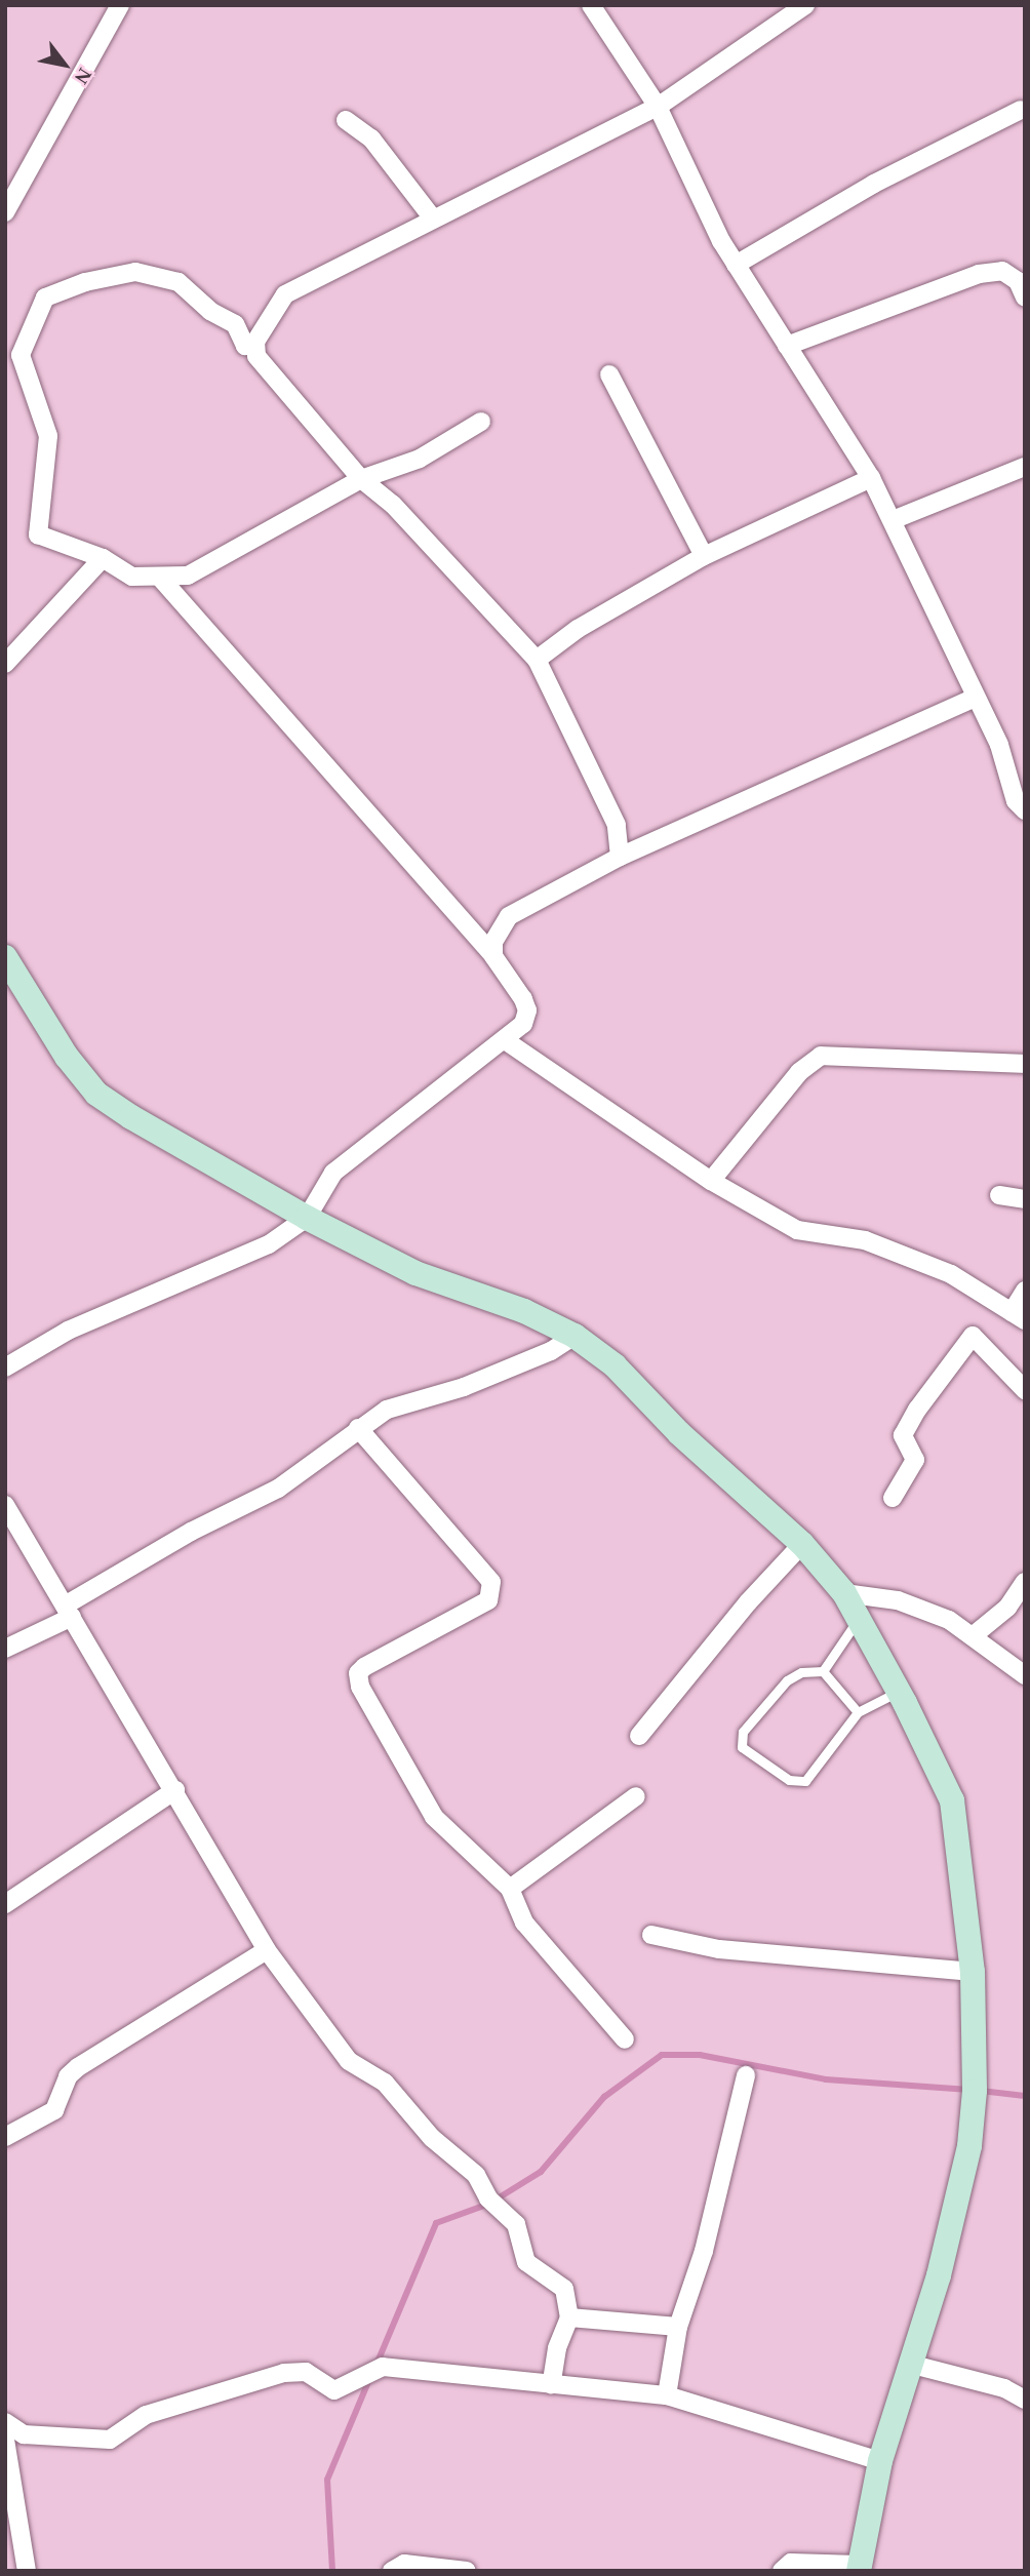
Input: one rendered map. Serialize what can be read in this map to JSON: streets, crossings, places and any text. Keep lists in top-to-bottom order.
{
  "north": "bottom right"
}
